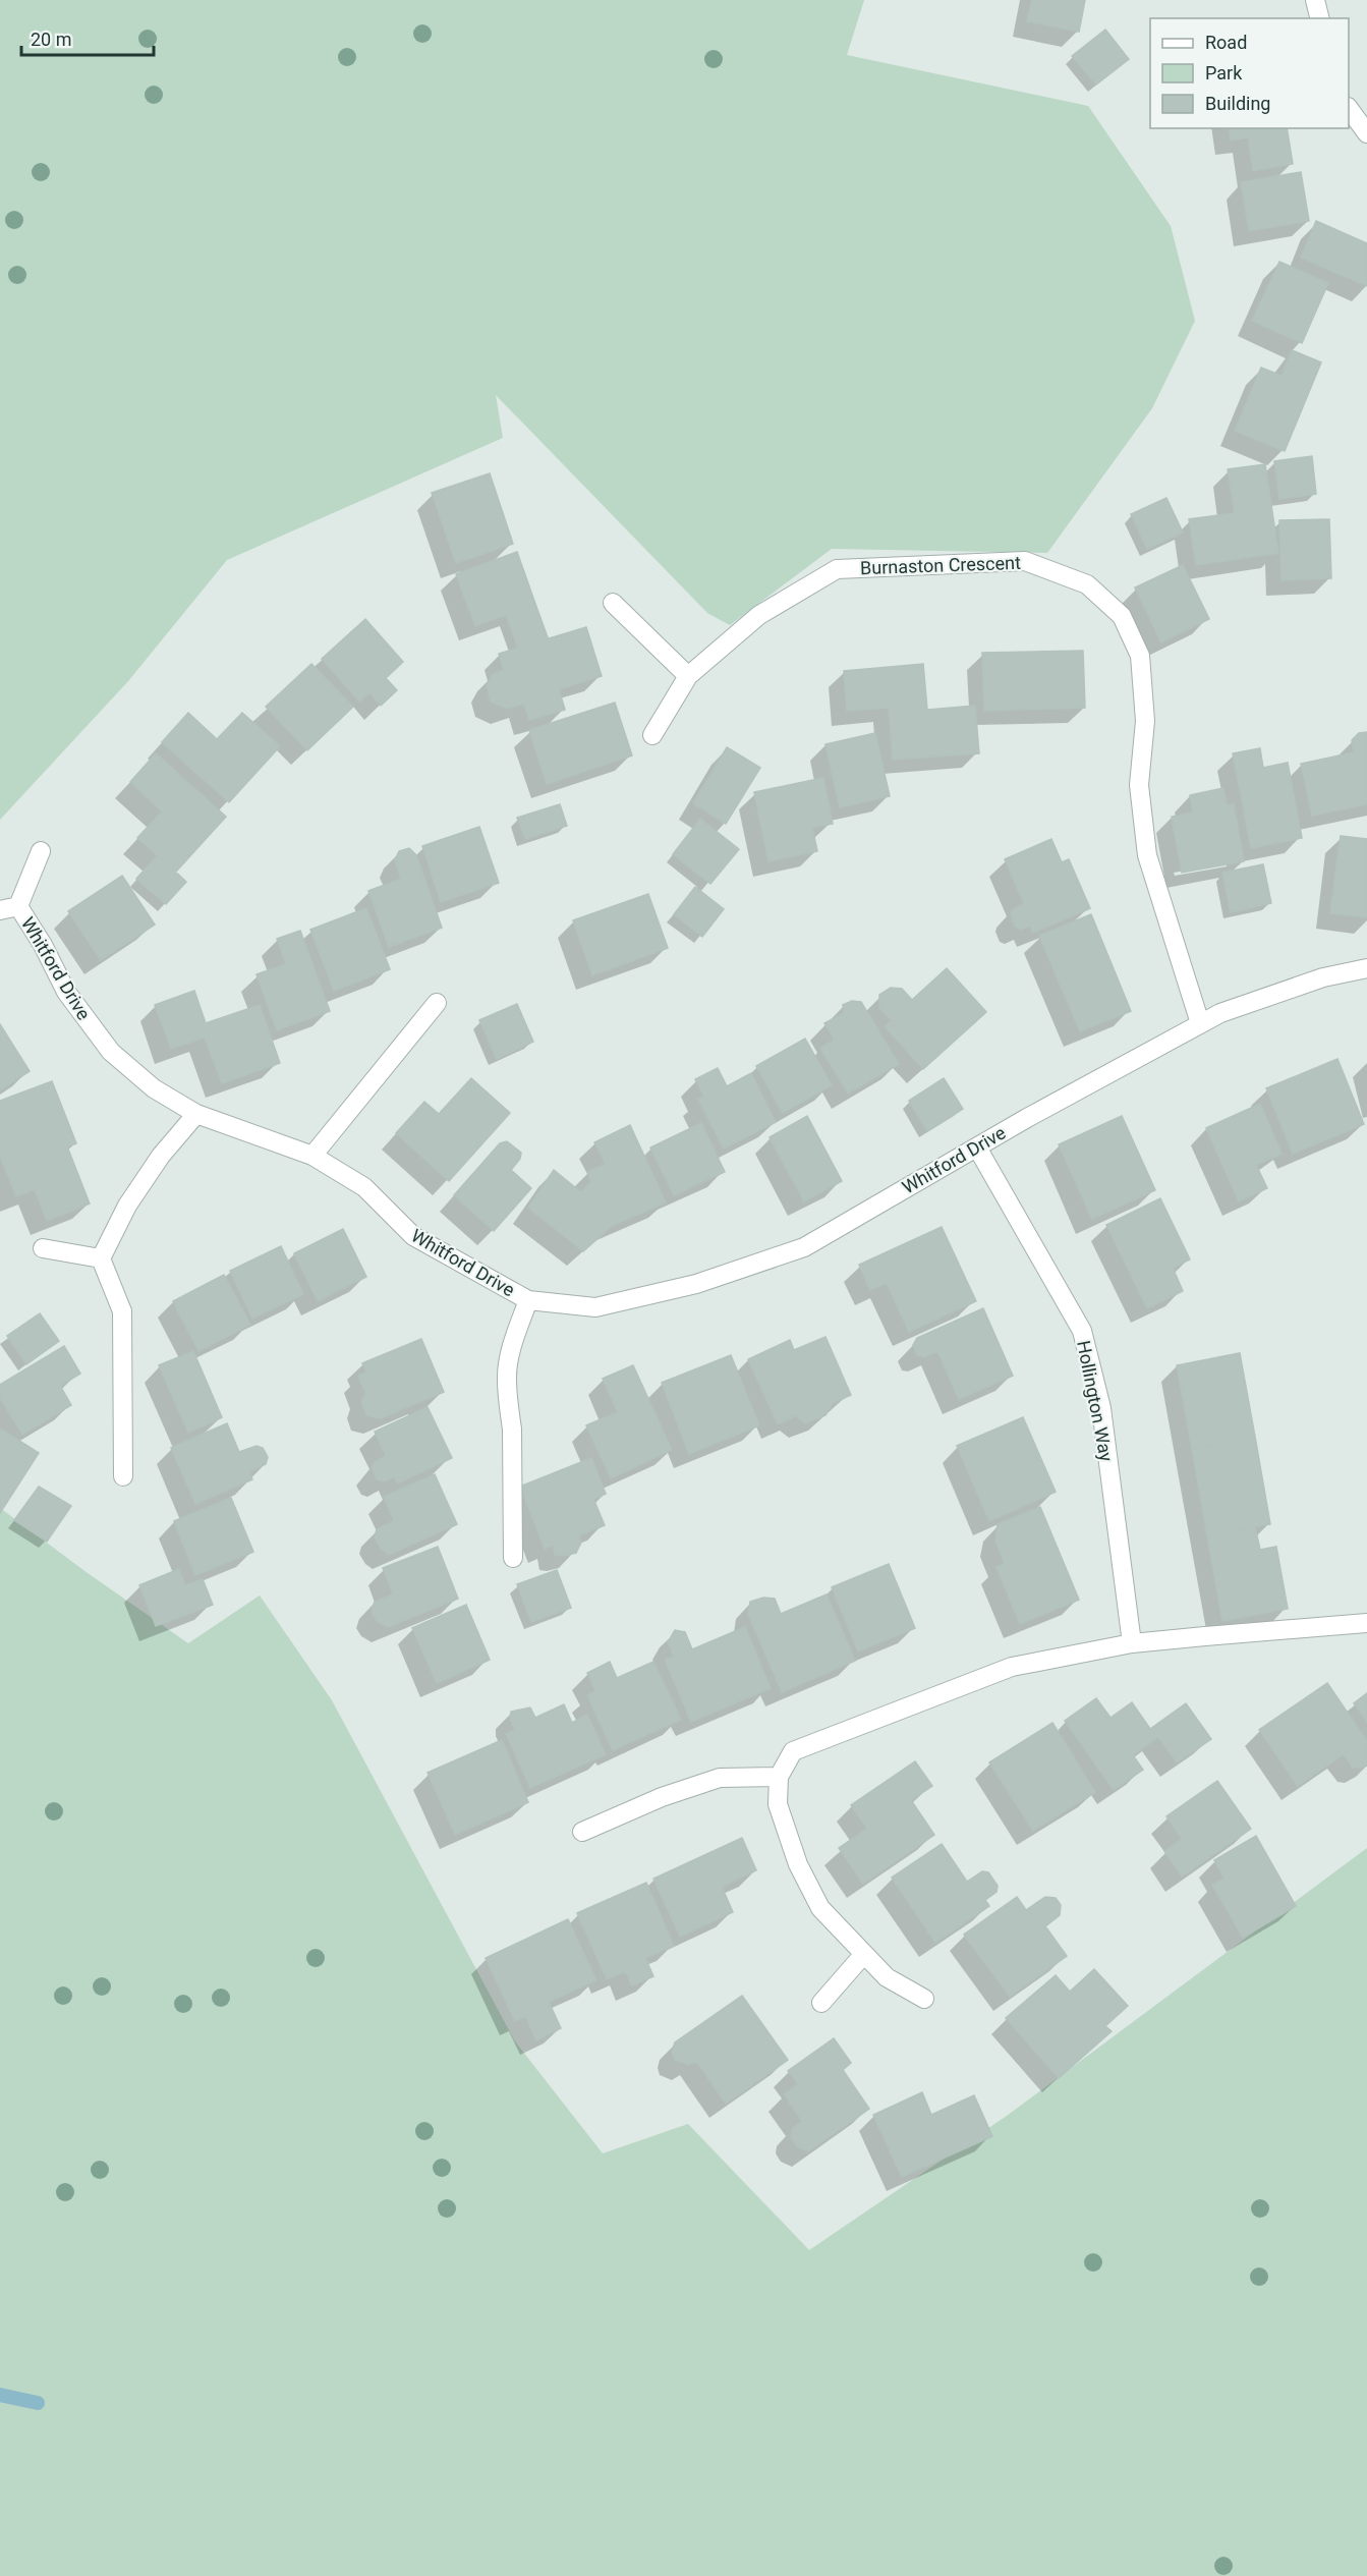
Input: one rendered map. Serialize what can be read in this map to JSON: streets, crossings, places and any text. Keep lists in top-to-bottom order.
{
  "streets": {
    "street": ["Burnaston Crescent", "Whitford Drive", "Hollington Way"]
  },
  "crossings": [
    ["Burnaston Crescent", "Whitford Drive"],
    ["Whitford Drive", "Hollington Way"]
  ],
  "legend": ["Road", "Park", "Building"],
  "scale_bar": "20 m"
}
